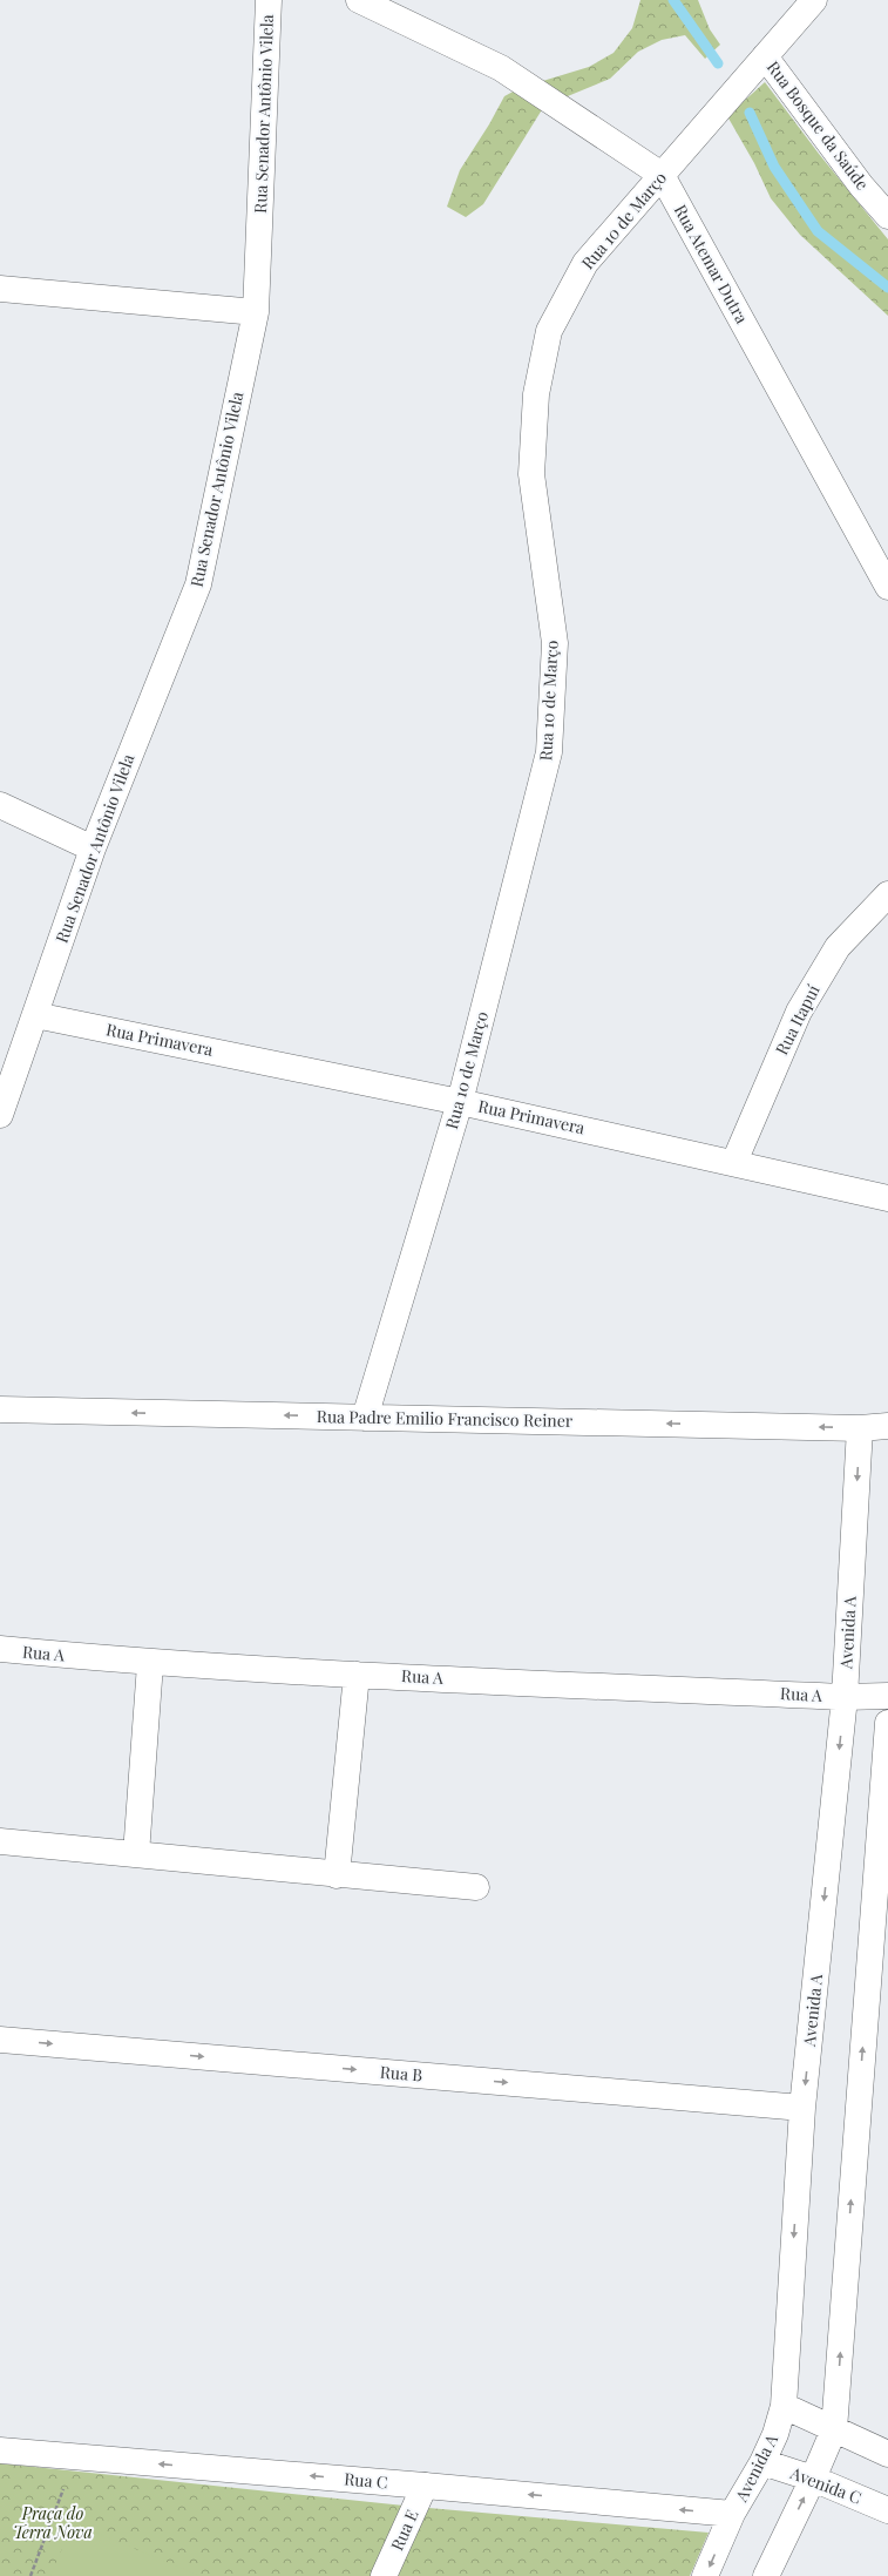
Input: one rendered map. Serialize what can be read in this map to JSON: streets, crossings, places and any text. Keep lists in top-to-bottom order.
{
  "streets": {
    "street": [
      "Rua Senador Antônio Vilela",
      "Rua Bosque da Saúde",
      "Rua 10 de Março",
      "Rua Atemar Dutra",
      "Rua Itapuí",
      "Rua Primavera",
      "Rua Padre Emilio Francisco Reiner",
      "Avenida A",
      "Rua A",
      "Rua B",
      "Rua C",
      "Avenida C",
      "Rua E"
    ]
  },
  "crossings": [
    ["Rua Senador Antônio Vilela", "Rua Primavera"],
    ["Rua Bosque da Saúde", "Rua 10 de Março"],
    ["Rua 10 de Março", "Rua Atemar Dutra"],
    ["Rua 10 de Março", "Rua Primavera"],
    ["Rua 10 de Março", "Rua Padre Emilio Francisco Reiner"],
    ["Rua Itapuí", "Rua Primavera"],
    ["Rua Padre Emilio Francisco Reiner", "Avenida A"],
    ["Avenida A", "Rua A"],
    ["Avenida A", "Rua B"],
    ["Avenida A", "Rua C"],
    ["Avenida A", "Avenida C"],
    ["Rua C", "Rua E"]
  ],
  "one_way": ["Rua Padre Emilio Francisco Reiner", "Rua C"],
  "parks": ["Praça do Terra Nova"]
}
